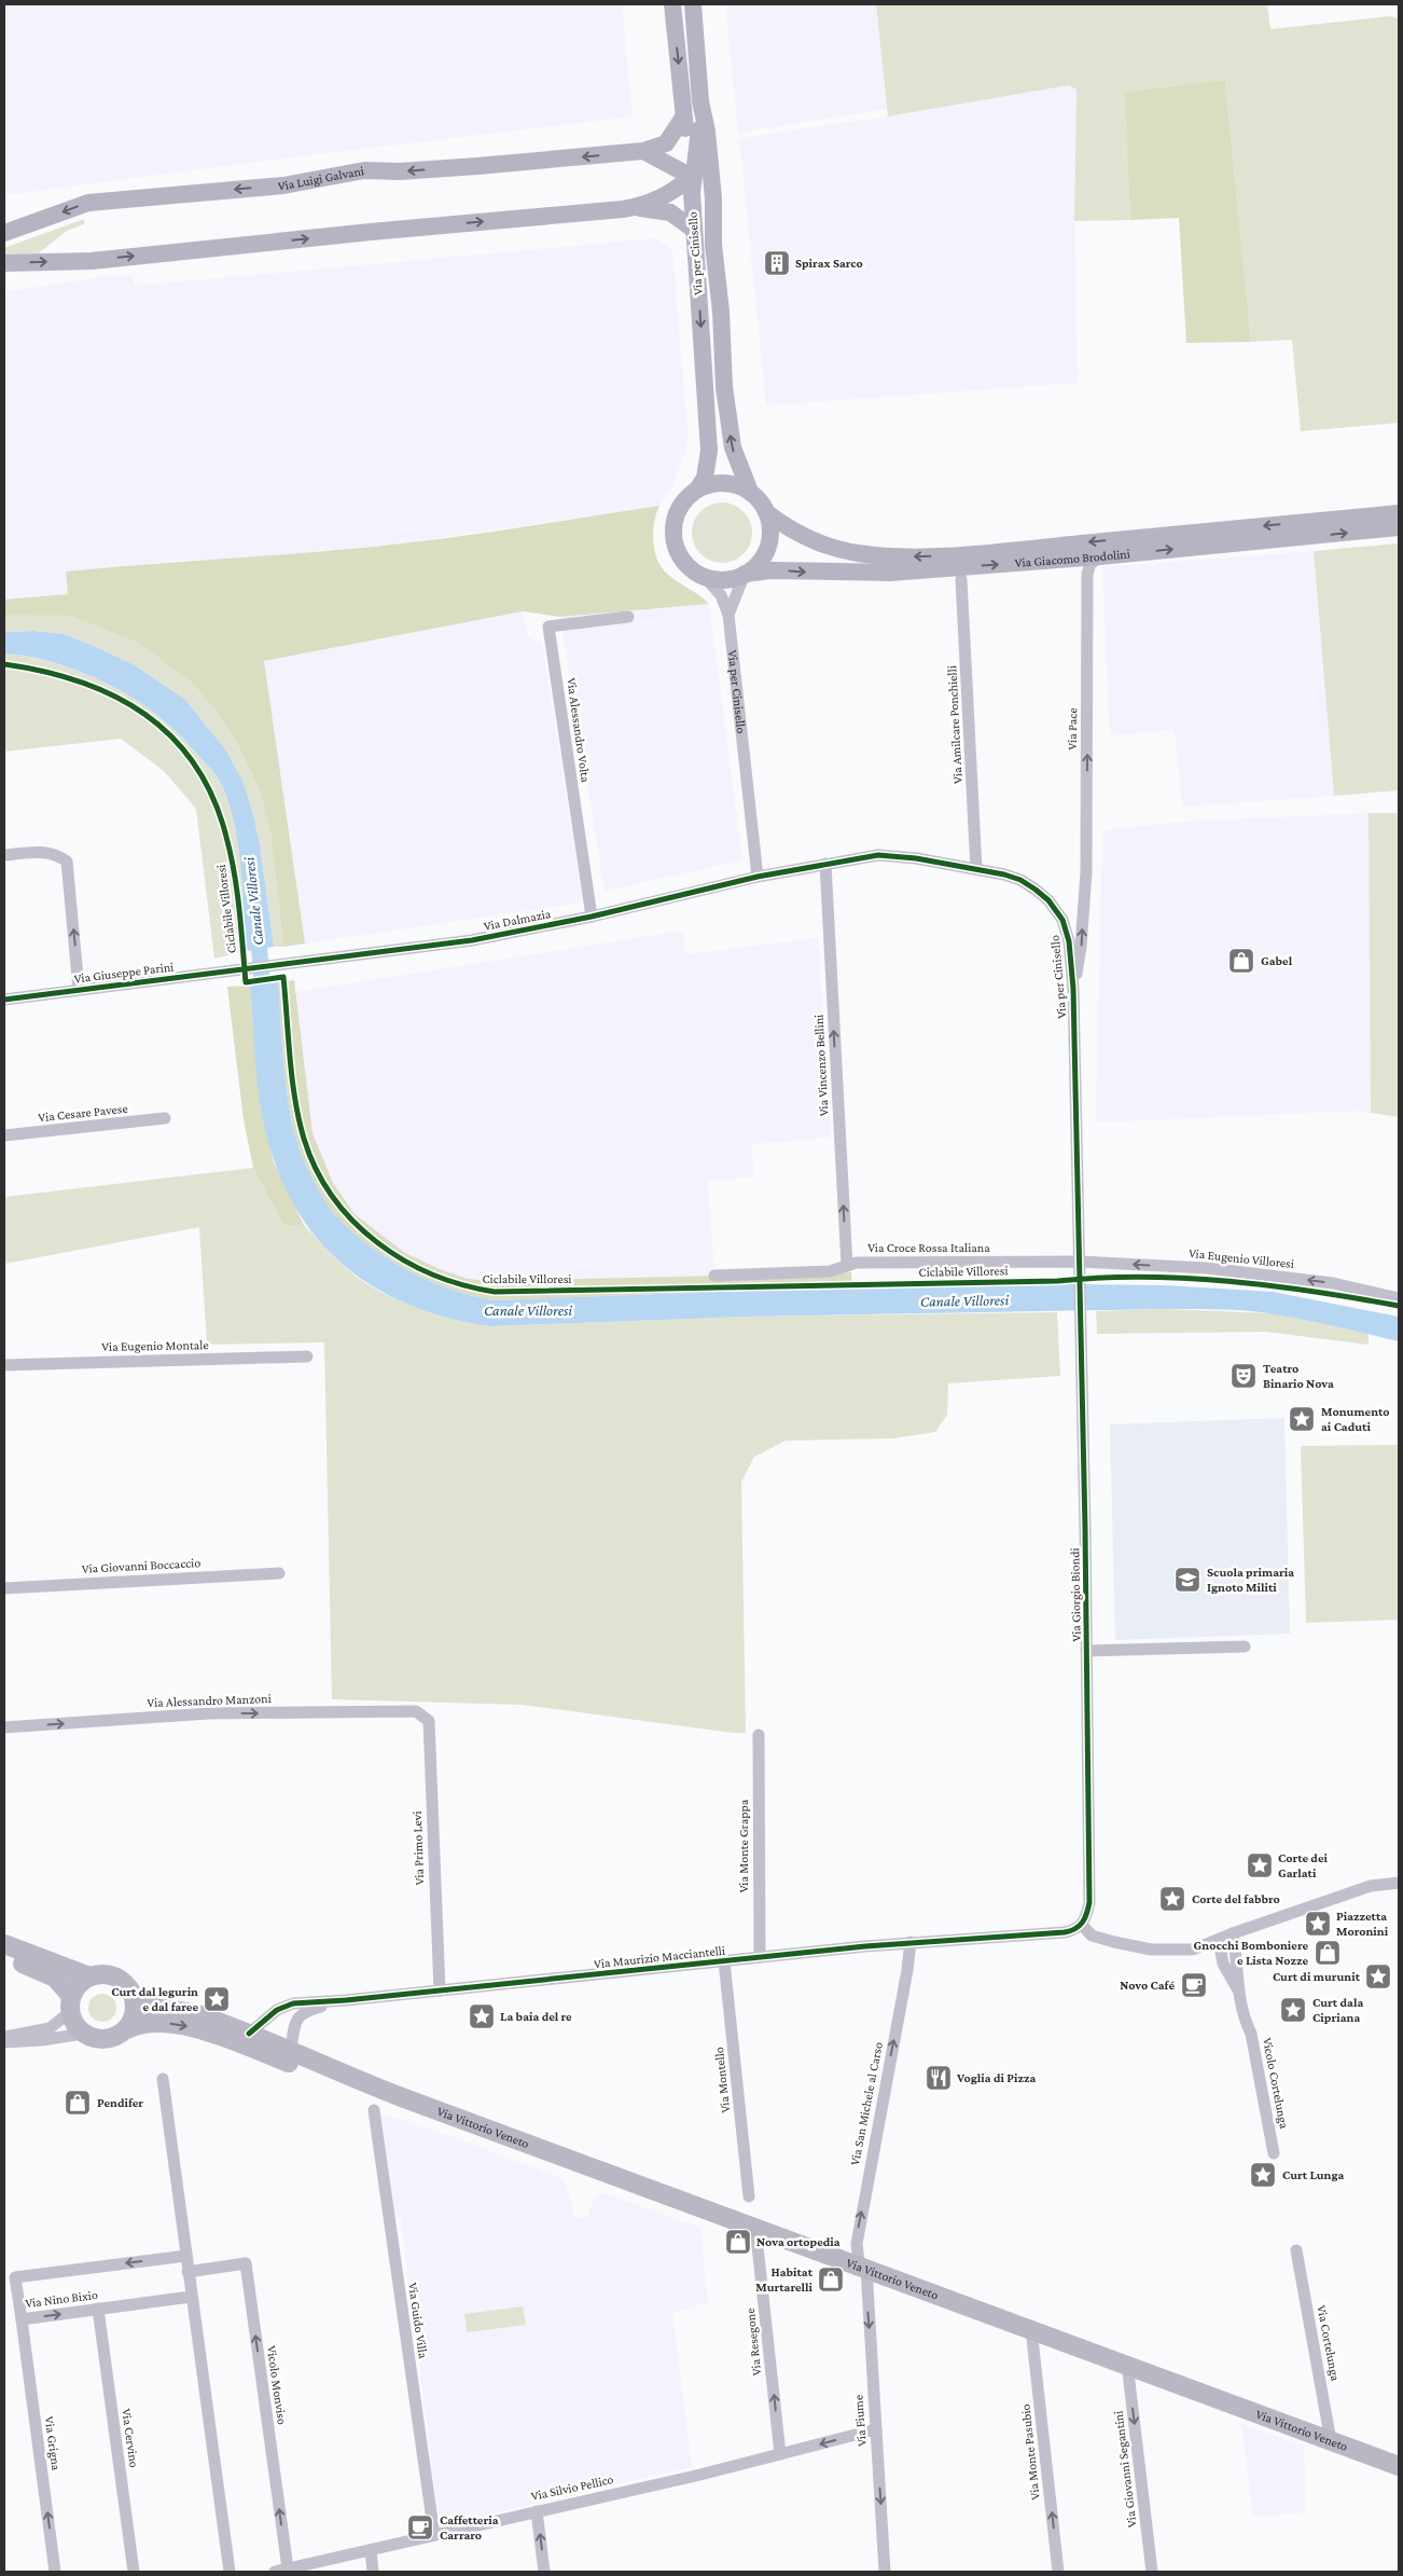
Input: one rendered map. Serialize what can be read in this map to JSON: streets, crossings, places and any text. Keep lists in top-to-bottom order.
{
  "streets": {
    "main road": [
      "Via Luigi Galvani",
      "Via per Cinisello",
      "Via Giacomo Brodolini",
      "Via Vittorio Veneto"
    ],
    "street": [
      "Via Amilcare Ponchielli",
      "Via Pace",
      "Via Alessandro Volta",
      "Via Dalmazia",
      "Via Giuseppe Parini",
      "Via Vincenzo Bellini",
      "Via Cesare Pavese",
      "Via Croce Rossa Italiana",
      "Via Eugenio Villoresi",
      "Via Eugenio Montale",
      "Via Giovanni Boccaccio",
      "Via Giorgio Biondi",
      "Via Alessandro Manzoni",
      "Via Monte Grappa",
      "Via Primo Levi",
      "Via Maurizio Macciantelli",
      "Via Montello",
      "Vicolo Cortelunga",
      "Via San Michele al Carso",
      "Via Nino Bixio",
      "Via Guido Villa",
      "Via Resegone",
      "Via Cortelunga",
      "Vicolo Monviso",
      "Via Fiume",
      "Via Cervino",
      "Via Grigna",
      "Via Monte Pasubio",
      "Via Giovanni Segantini",
      "Via Silvio Pellico"
    ],
    "cycle path": ["Ciclabile Villoresi"]
  },
  "crossings": [
    ["Via Luigi Galvani", "Via per Cinisello"],
    ["Via per Cinisello", "Via Giacomo Brodolini"],
    ["Via per Cinisello", "Via Amilcare Ponchielli"],
    ["Via per Cinisello", "Via Pace"],
    ["Via per Cinisello", "Via Dalmazia"],
    ["Via per Cinisello", "Via Vincenzo Bellini"],
    ["Via per Cinisello", "Via Croce Rossa Italiana"],
    ["Via per Cinisello", "Via Eugenio Villoresi"],
    ["Via per Cinisello", "Via Giorgio Biondi"],
    ["Via Giacomo Brodolini", "Via Pace"],
    ["Via Alessandro Volta", "Via Dalmazia"],
    ["Via Dalmazia", "Via Giuseppe Parini"],
    ["Via Vincenzo Bellini", "Via Croce Rossa Italiana"],
    ["Via Croce Rossa Italiana", "Via Eugenio Villoresi"],
    ["Via Croce Rossa Italiana", "Via Giorgio Biondi"],
    ["Via Eugenio Villoresi", "Via Giorgio Biondi"],
    ["Via Giorgio Biondi", "Via Maurizio Macciantelli"],
    ["Via Alessandro Manzoni", "Via Primo Levi"],
    ["Via Monte Grappa", "Via Maurizio Macciantelli"],
    ["Via Primo Levi", "Via Maurizio Macciantelli"],
    ["Via Maurizio Macciantelli", "Via Montello"],
    ["Via Maurizio Macciantelli", "Via San Michele al Carso"],
    ["Via Maurizio Macciantelli", "Via Vittorio Veneto"],
    ["Via San Michele al Carso", "Via Vittorio Veneto"],
    ["Via San Michele al Carso", "Via Fiume"],
    ["Via Vittorio Veneto", "Via Resegone"],
    ["Via Vittorio Veneto", "Via Cortelunga"],
    ["Via Vittorio Veneto", "Via Fiume"],
    ["Via Vittorio Veneto", "Via Monte Pasubio"],
    ["Via Vittorio Veneto", "Via Giovanni Segantini"],
    ["Via Nino Bixio", "Via Cervino"],
    ["Via Nino Bixio", "Via Grigna"],
    ["Via Guido Villa", "Via Silvio Pellico"],
    ["Via Resegone", "Via Silvio Pellico"],
    ["Vicolo Monviso", "Via Silvio Pellico"],
    ["Via Fiume", "Via Silvio Pellico"]
  ],
  "one_way": [
    "Via Pace",
    "Via Vincenzo Bellini",
    "Via Eugenio Villoresi",
    "Via Alessandro Manzoni",
    "Via San Michele al Carso",
    "Via Resegone",
    "Via Fiume",
    "Via Grigna",
    "Via Monte Pasubio",
    "Via Giovanni Segantini"
  ],
  "water": ["Canale Villoresi"],
  "places": {
    "building": ["Spirax Sarco"],
    "shop": [
      "Gabel",
      "Gnocchi Bomboniere e Lista Nozze",
      "Pendifer",
      "Nova ortopedia",
      "Habitat Murtarelli"
    ],
    "theatre": ["Teatro Binario Nova"],
    "place": [
      "Monumento ai Caduti",
      "Corte dei Garlati",
      "Corte del fabbro",
      "Piazzetta Moronini",
      "Curt di murunit",
      "Curt dal legurin e dal faree",
      "Curt dala Cipriana",
      "La baia del re",
      "Curt Lunga"
    ],
    "school or university": ["Scuola primaria Ignoto Militi"],
    "cafe": ["Novo Café", "Caffetteria Carraro"],
    "restaurant": ["Voglia di Pizza"]
  }
}
